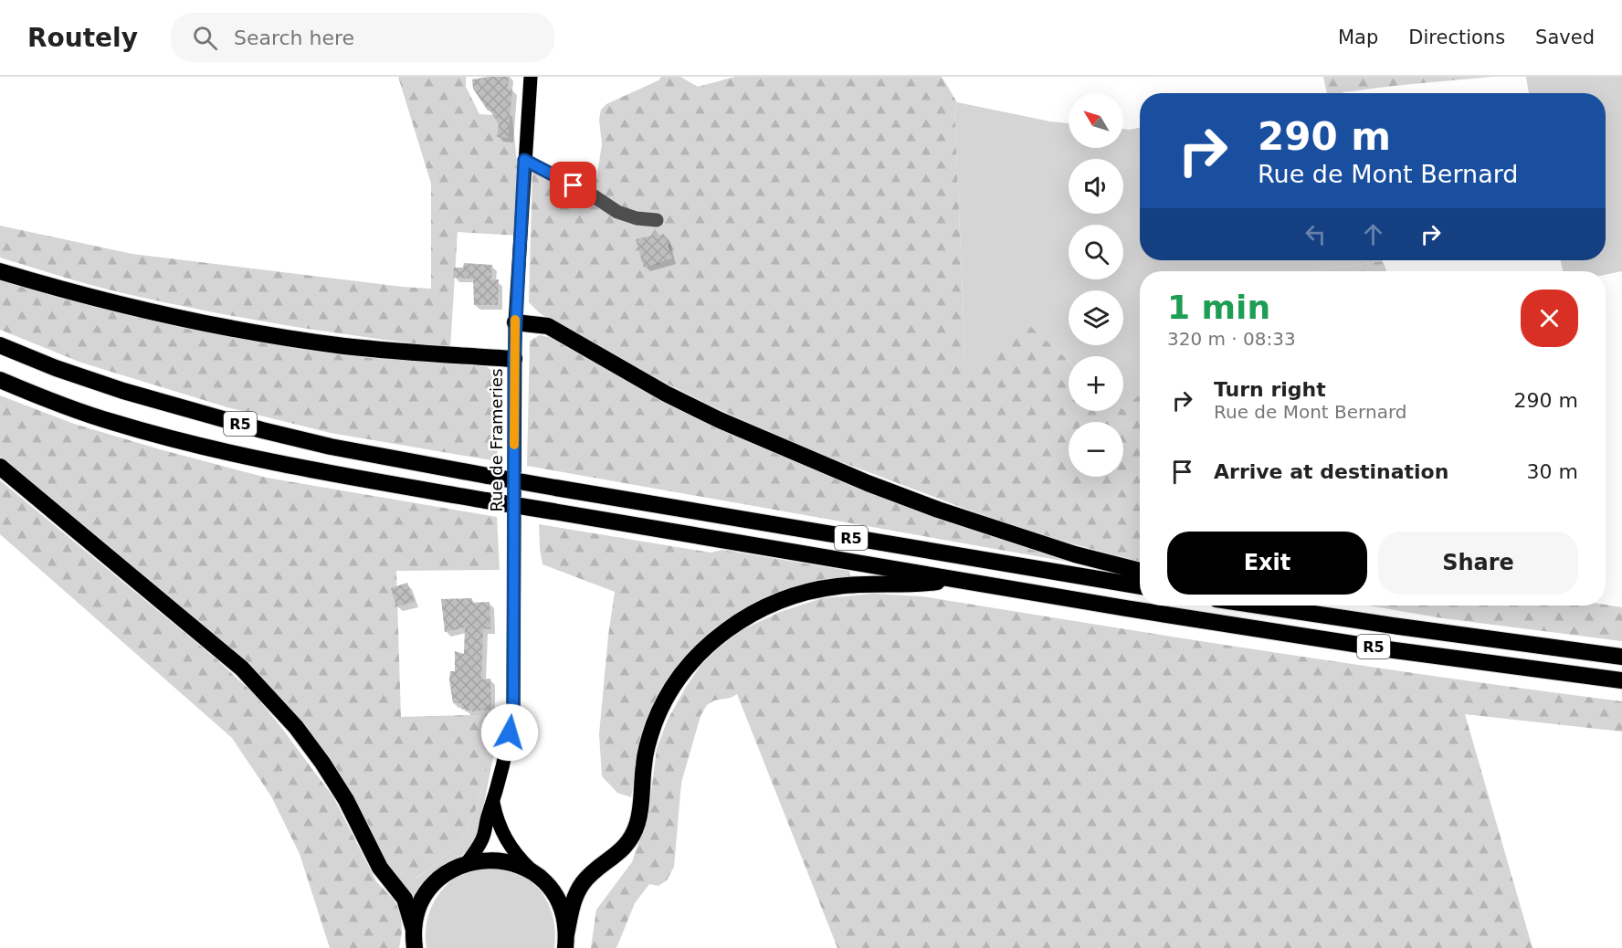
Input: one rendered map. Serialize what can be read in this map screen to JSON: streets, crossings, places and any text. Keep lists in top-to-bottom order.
{
  "streets": {
    "highway": ["R5"],
    "main road": ["Rue de Frameries"]
  },
  "north": "top left",
  "page": {
    "header": "Routely",
    "search": "Search here",
    "nav": ["Map", "Directions", "Saved"],
    "map_buttons": ["+", "−"],
    "turn": ["290 m", "Rue de Mont Bernard"],
    "heading": ["1 min", "320 m · 08:33"],
    "list": [
      {
        "name": "Turn right",
        "note": "Rue de Mont Bernard",
        "value": "290 m"
      },
      {
        "name": "Arrive at destination",
        "value": "30 m"
      }
    ],
    "buttons": ["Exit", "Share"]
  }
}
